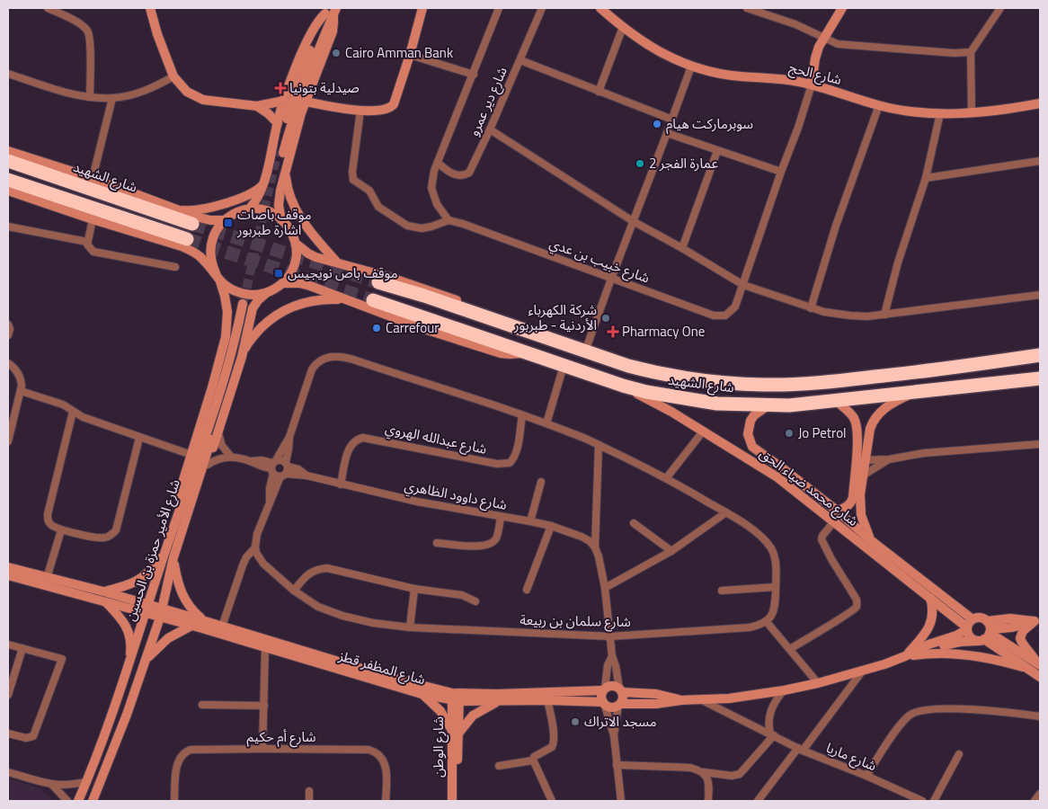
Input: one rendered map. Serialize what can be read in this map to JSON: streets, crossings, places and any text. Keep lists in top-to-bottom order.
{
  "streets": {
    "highway": ["شارع الشهيد"],
    "street": [
      "شارع الحج",
      "شارع دير عمرو",
      "شارع خبيب بن عدي",
      "شارع عبدالله الهروي",
      "شارع محمد ضياء الحق",
      "شارع داوود الظاهري",
      "شارع الأمير حمزة بن الحسين",
      "شارع سلمان بن ربيعة",
      "شارع المظفر قطز",
      "شارع أم حكيم",
      "شارع الوطن",
      "شارع ماريا"
    ]
  },
  "crossings": [
    ["شارع الحج", "شارع خبيب بن عدي"],
    ["شارع الشهيد", "شارع محمد ضياء الحق"],
    ["شارع عبدالله الهروي", "شارع داوود الظاهري"],
    ["شارع الأمير حمزة بن الحسين", "شارع المظفر قطز"],
    ["شارع المظفر قطز", "شارع الوطن"]
  ],
  "places": {
    "other": [
      "Cairo Amman Bank",
      "سوبرماركت هيام",
      "عمارة الفجر 2",
      "شركة الكهرباء الأردنية - طبربور",
      "Carrefour",
      "Jo Petrol",
      "مسجد الاتراك"
    ],
    "health": ["صيدلية بتونيا", "Pharmacy One"],
    "transit": ["موقف باصات اشارة طبربور", "موقف باص نويجيس"]
  }
}
